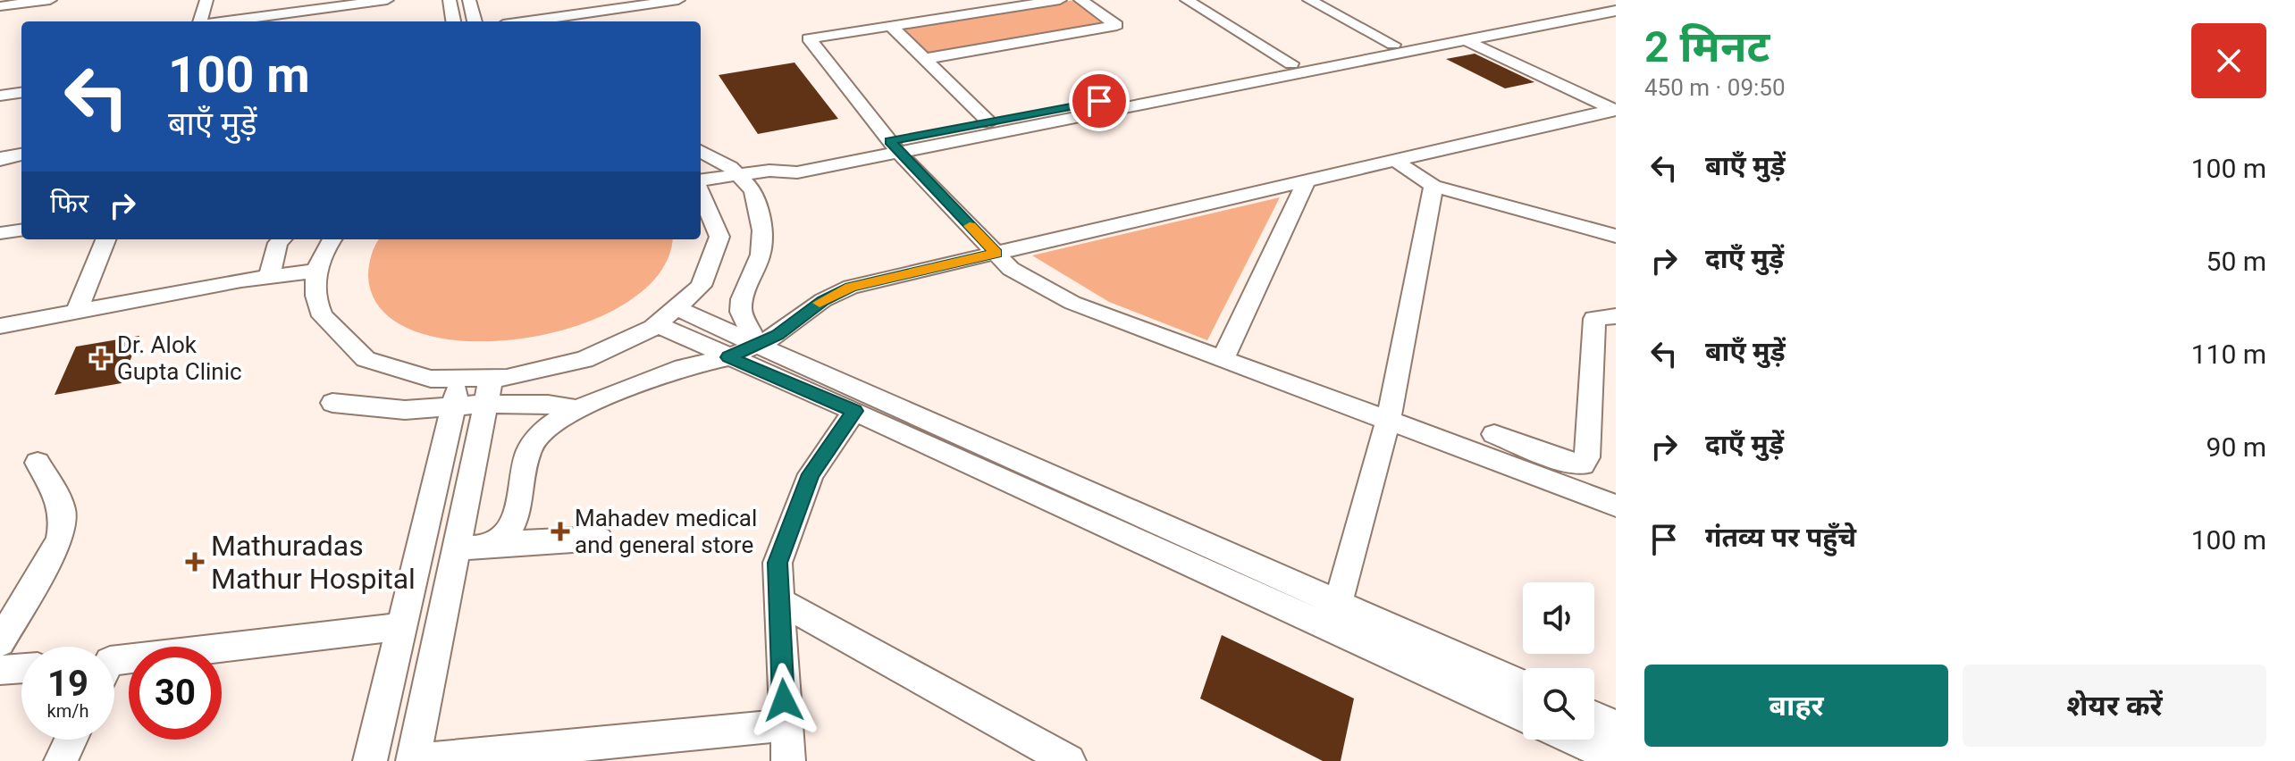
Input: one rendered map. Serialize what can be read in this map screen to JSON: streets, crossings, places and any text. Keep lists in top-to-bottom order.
{
  "places": {
    "health": ["Dr. Alok Gupta Clinic", "Mahadev medical and general store", "Mathuradas Mathur Hospital"]
  },
  "page": {
    "heading": ["2 मिनट", "450 m · 09:50"],
    "turn": ["100 m", "बाएँ मुड़ें"],
    "list": [
      {
        "name": "बाएँ मुड़ें",
        "value": "100 m"
      },
      {
        "name": "दाएँ मुड़ें",
        "value": "50 m"
      },
      {
        "name": "बाएँ मुड़ें",
        "value": "110 m"
      },
      {
        "name": "दाएँ मुड़ें",
        "value": "90 m"
      },
      {
        "name": "गंतव्य पर पहुँचे",
        "value": "100 m"
      }
    ],
    "then": "फिर",
    "speed": "19 km/h",
    "limit": "30",
    "buttons": ["बाहर", "शेयर करें"]
  }
}
